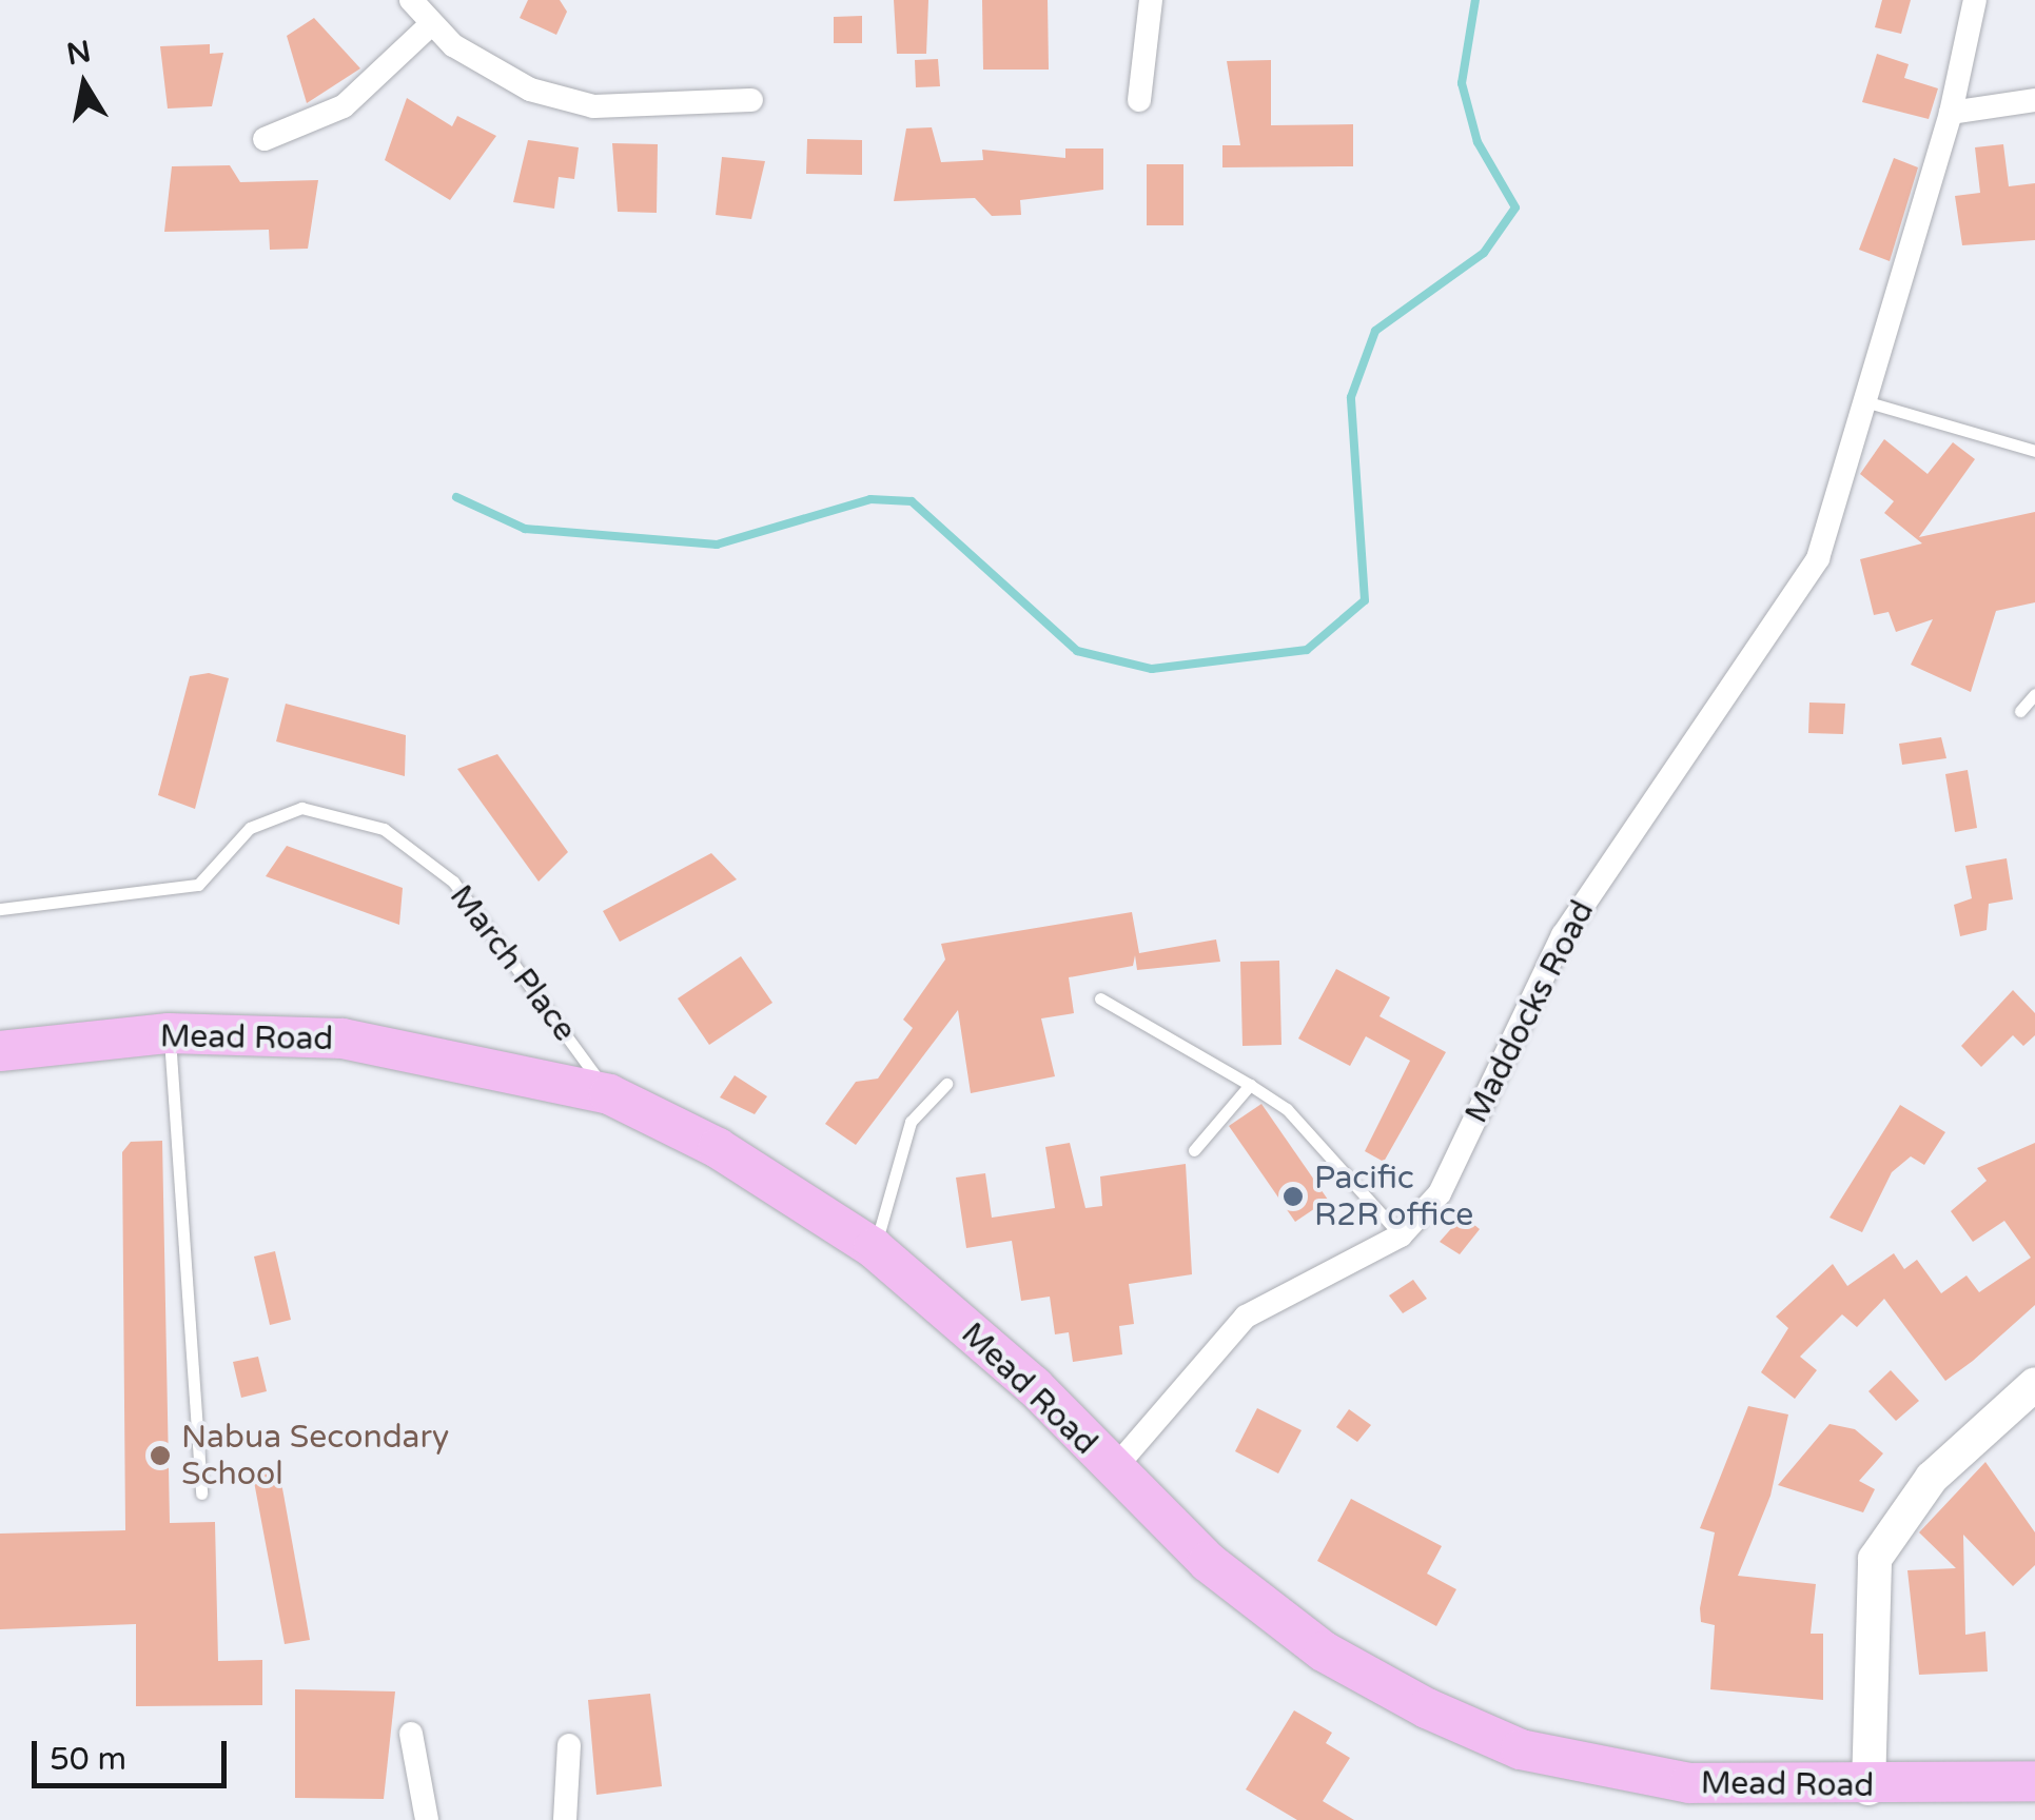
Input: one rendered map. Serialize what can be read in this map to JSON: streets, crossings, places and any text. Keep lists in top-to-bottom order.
{
  "streets": {
    "main road": ["Mead Road"],
    "street": ["Maddocks Road"],
    "lane": ["March Place"]
  },
  "crossings": [
    ["March Place", "Mead Road"],
    ["Maddocks Road", "Mead Road"]
  ],
  "places": ["Pacific R2R office", "Nabua Secondary School"],
  "scale_bar": "50 m",
  "north": "top"
}
